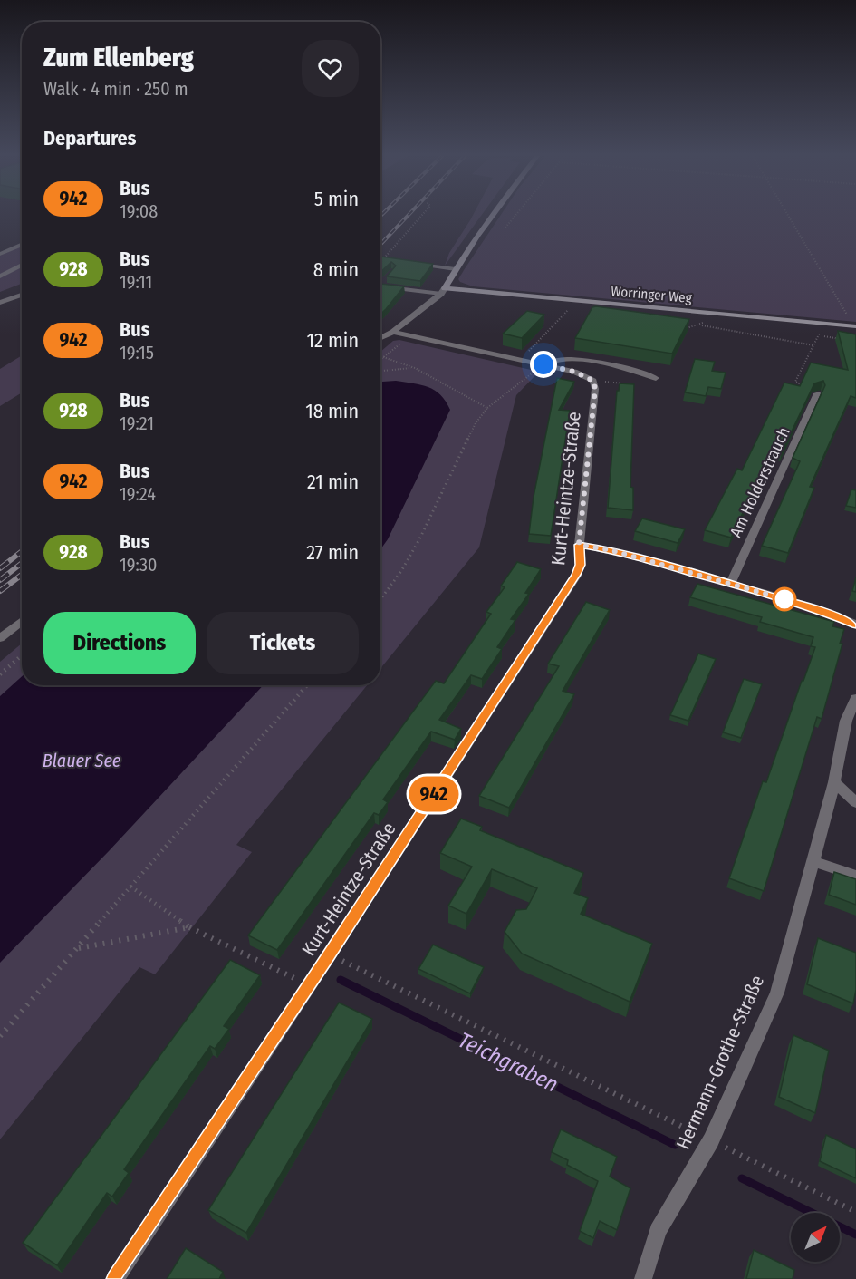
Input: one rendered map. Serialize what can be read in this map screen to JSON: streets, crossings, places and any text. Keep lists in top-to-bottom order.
{
  "streets": {
    "street": [
      "Worringer Weg",
      "Am Holderstrauch",
      "Kurt-Heintze-Straße",
      "Hermann-Grothe-Straße"
    ]
  },
  "water": ["Blauer See", "Teichgraben"],
  "lines": ["bus line 942"],
  "north": "top right",
  "page": {
    "on_map": "942",
    "heading": [
      ["Zum Ellenberg", "Walk · 4 min · 250 m"],
      "Departures"
    ],
    "list": [
      {
        "mark": "942",
        "name": "Bus",
        "note": "19:08",
        "value": "5 min"
      },
      {
        "mark": "928",
        "name": "Bus",
        "note": "19:11",
        "value": "8 min"
      },
      {
        "mark": "942",
        "name": "Bus",
        "note": "19:15",
        "value": "12 min"
      },
      {
        "mark": "928",
        "name": "Bus",
        "note": "19:21",
        "value": "18 min"
      },
      {
        "mark": "942",
        "name": "Bus",
        "note": "19:24",
        "value": "21 min"
      },
      {
        "mark": "928",
        "name": "Bus",
        "note": "19:30",
        "value": "27 min"
      }
    ],
    "buttons": ["Directions", "Tickets"]
  }
}
